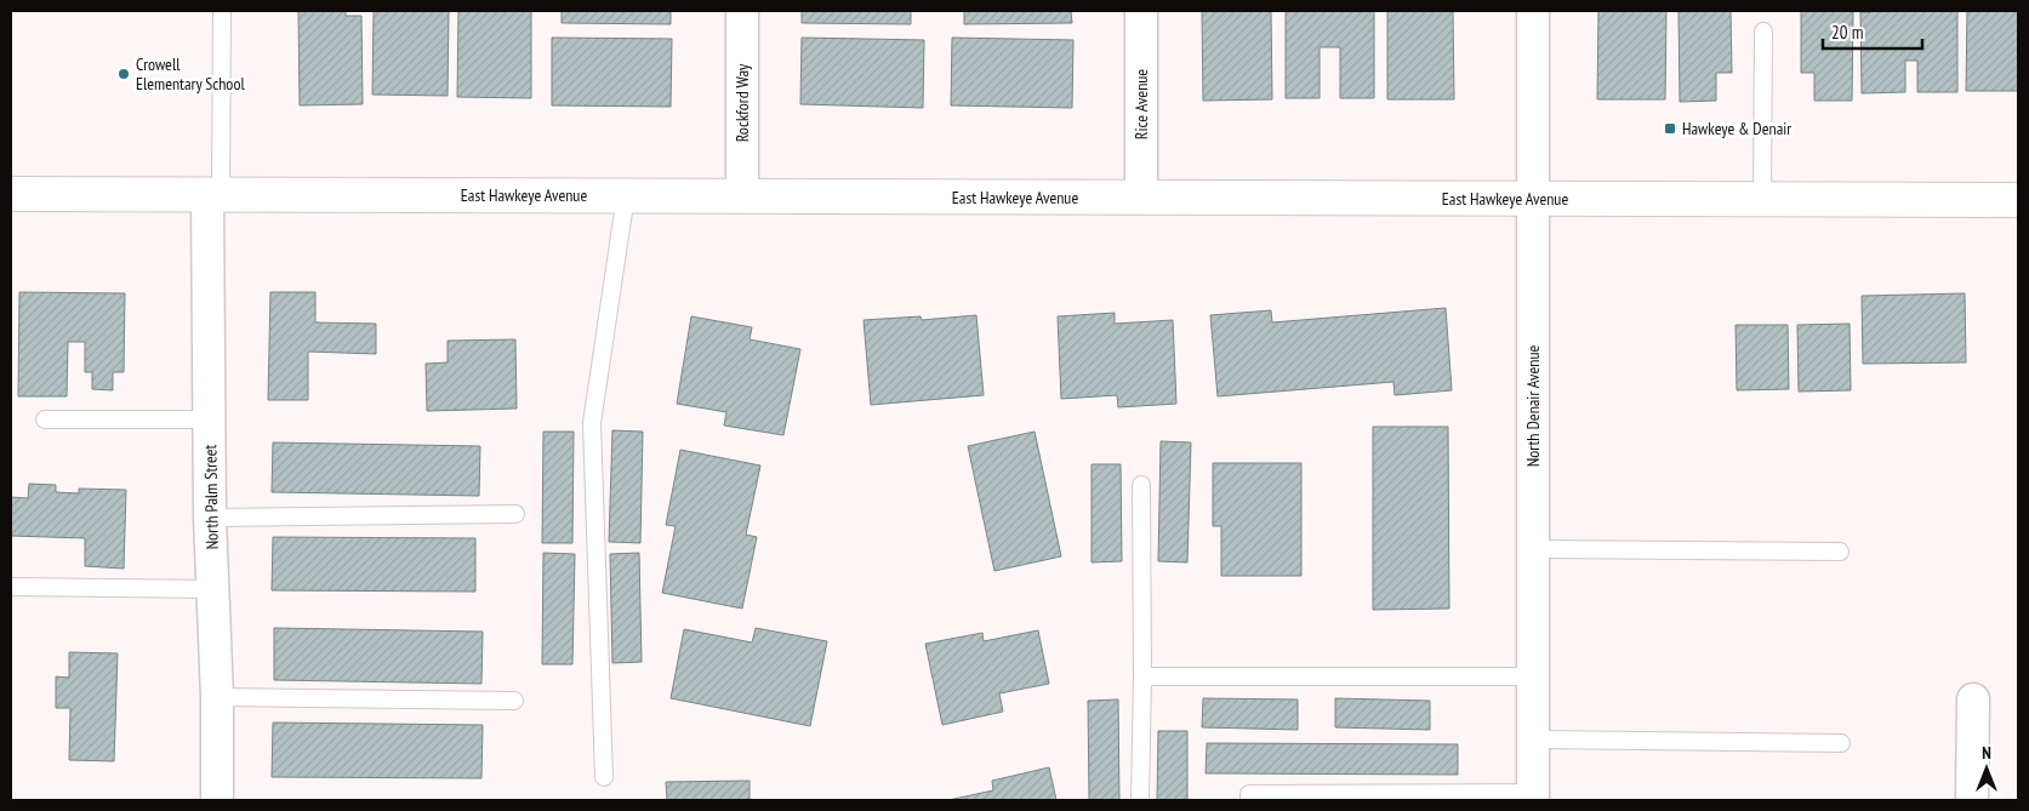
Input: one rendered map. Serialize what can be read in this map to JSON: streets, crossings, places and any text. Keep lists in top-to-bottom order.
{
  "streets": {
    "street": [
      "Rockford Way",
      "Rice Avenue",
      "East Hawkeye Avenue",
      "North Denair Avenue",
      "North Palm Street"
    ]
  },
  "crossings": [
    ["Rockford Way", "East Hawkeye Avenue"],
    ["Rice Avenue", "East Hawkeye Avenue"],
    ["East Hawkeye Avenue", "North Denair Avenue"],
    ["East Hawkeye Avenue", "North Palm Street"]
  ],
  "places": {
    "other": ["Crowell Elementary School"],
    "transit": ["Hawkeye & Denair"]
  },
  "scale_bar": "20 m",
  "north": "top"
}
